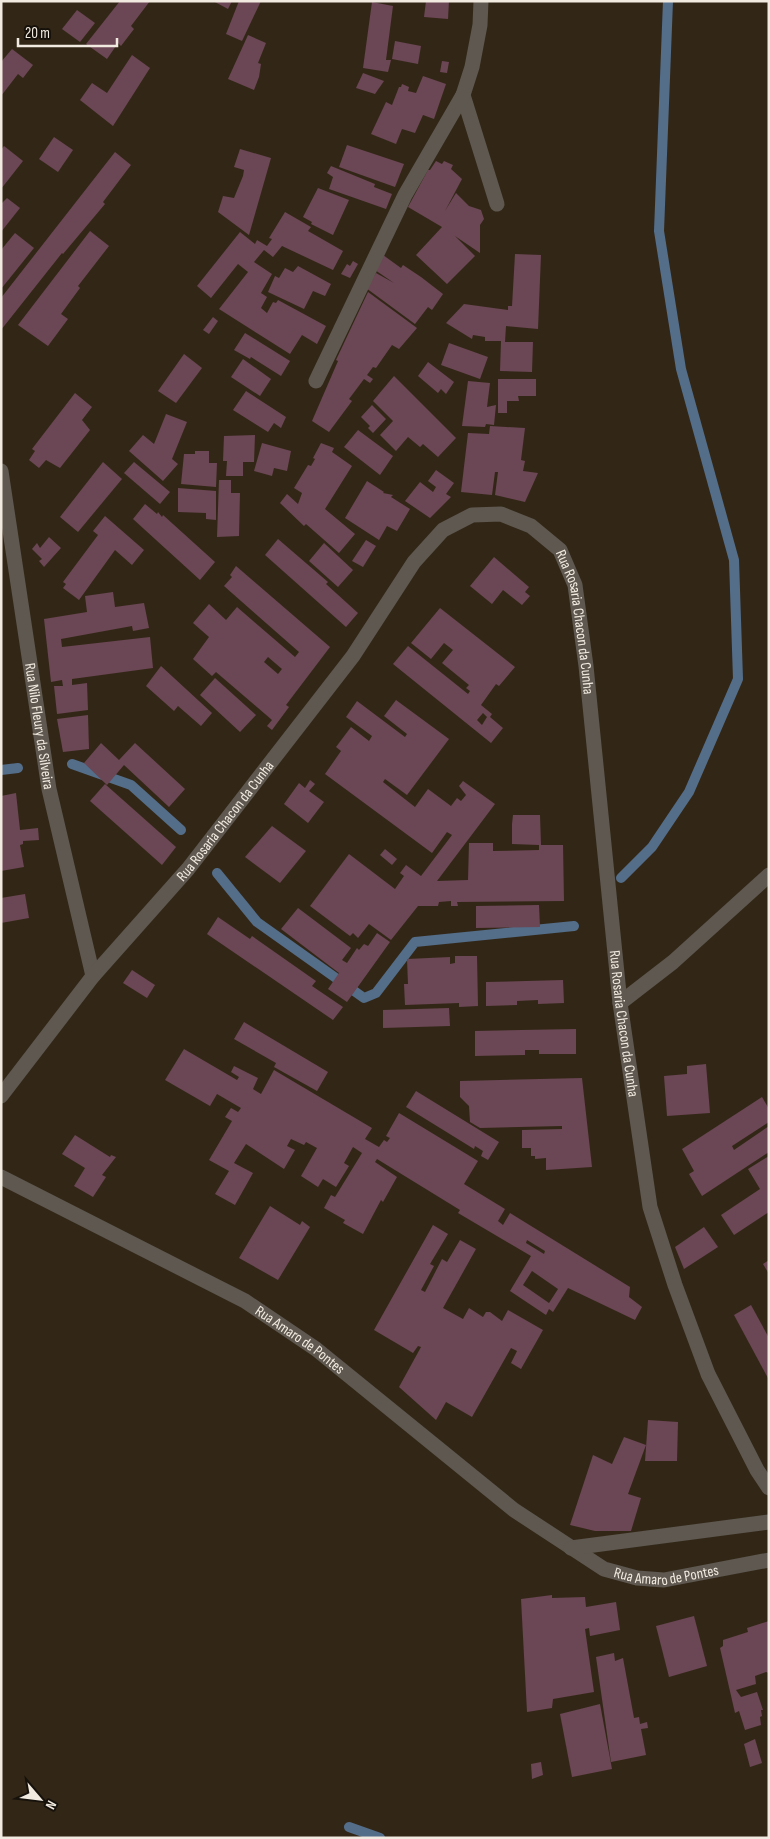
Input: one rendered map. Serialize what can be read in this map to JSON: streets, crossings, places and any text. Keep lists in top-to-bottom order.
{
  "streets": {
    "street": ["Rua Rosaria Chacon da Cunha", "Rua Nilo Fleury da Silveira", "Rua Amaro de Pontes"]
  },
  "crossings": [
    ["Rua Rosaria Chacon da Cunha", "Rua Nilo Fleury da Silveira"]
  ],
  "scale_bar": "20 m",
  "north": "bottom right"
}
